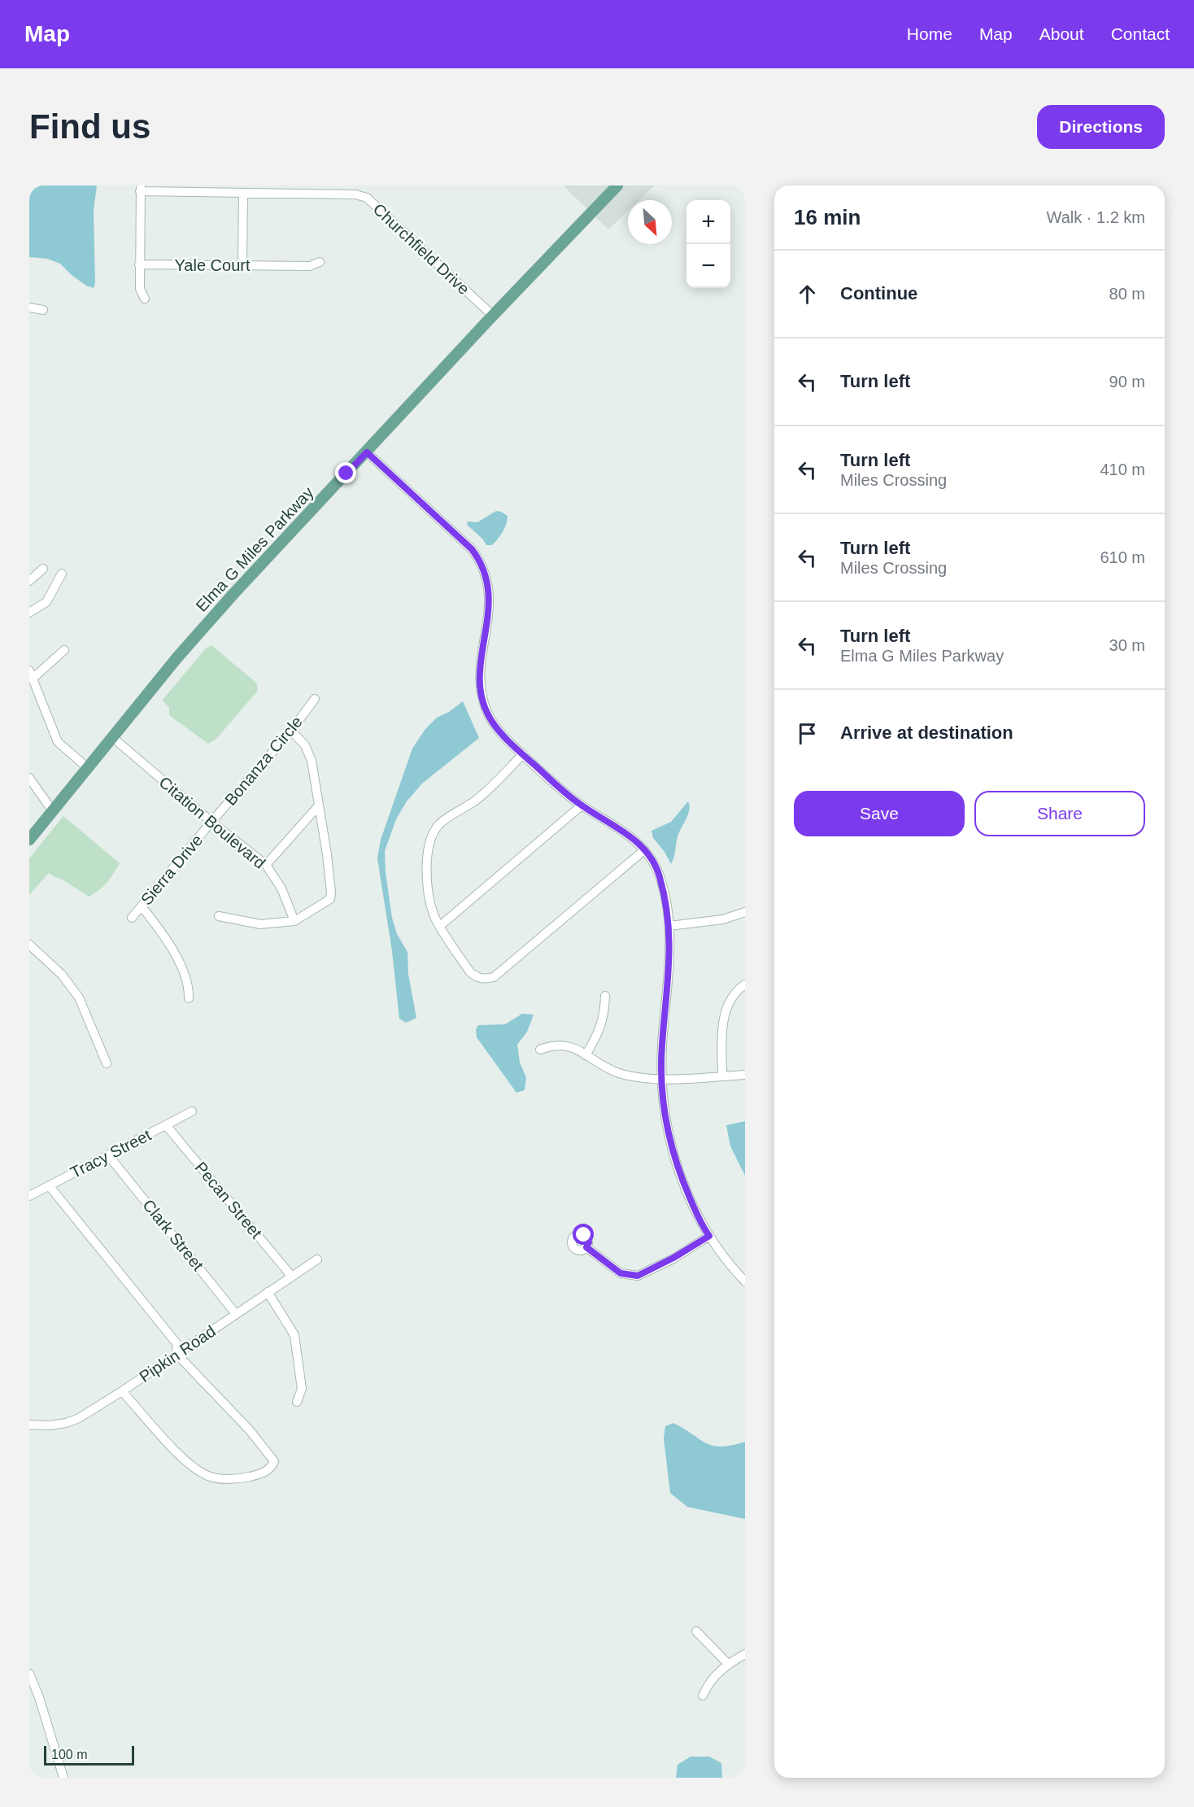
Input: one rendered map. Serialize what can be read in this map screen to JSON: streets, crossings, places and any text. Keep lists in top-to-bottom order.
{
  "streets": {
    "main road": ["Elma G Miles Parkway"],
    "street": [
      "Churchfield Drive",
      "Yale Court",
      "Bonanza Circle",
      "Citation Boulevard",
      "Sierra Drive",
      "Tracy Street",
      "Pecan Street",
      "Clark Street",
      "Pipkin Road"
    ]
  },
  "crossings": [
    ["Churchfield Drive", "Elma G Miles Parkway"],
    ["Elma G Miles Parkway", "Citation Boulevard"],
    ["Bonanza Circle", "Citation Boulevard"],
    ["Bonanza Circle", "Sierra Drive"],
    ["Citation Boulevard", "Sierra Drive"],
    ["Tracy Street", "Pecan Street"],
    ["Tracy Street", "Clark Street"],
    ["Pecan Street", "Pipkin Road"],
    ["Clark Street", "Pipkin Road"]
  ],
  "scale_bar": "100 m",
  "north": "bottom right",
  "page": {
    "header": "Map",
    "nav": [
      "Home",
      "Map",
      "About",
      "Contact"
    ],
    "buttons": [
      "Directions",
      ["Save", "Share"]
    ],
    "title": "Find us",
    "heading": ["16 min", "Walk · 1.2 km"],
    "map_buttons": ["+", "−"],
    "list": [
      ["Continue", "80 m"],
      ["Turn left", "90 m"],
      ["Turn left", "Miles Crossing", "410 m"],
      ["Turn left", "Miles Crossing", "610 m"],
      ["Turn left", "Elma G Miles Parkway", "30 m"],
      "Arrive at destination"
    ],
    "scale": "100 m"
  }
}
